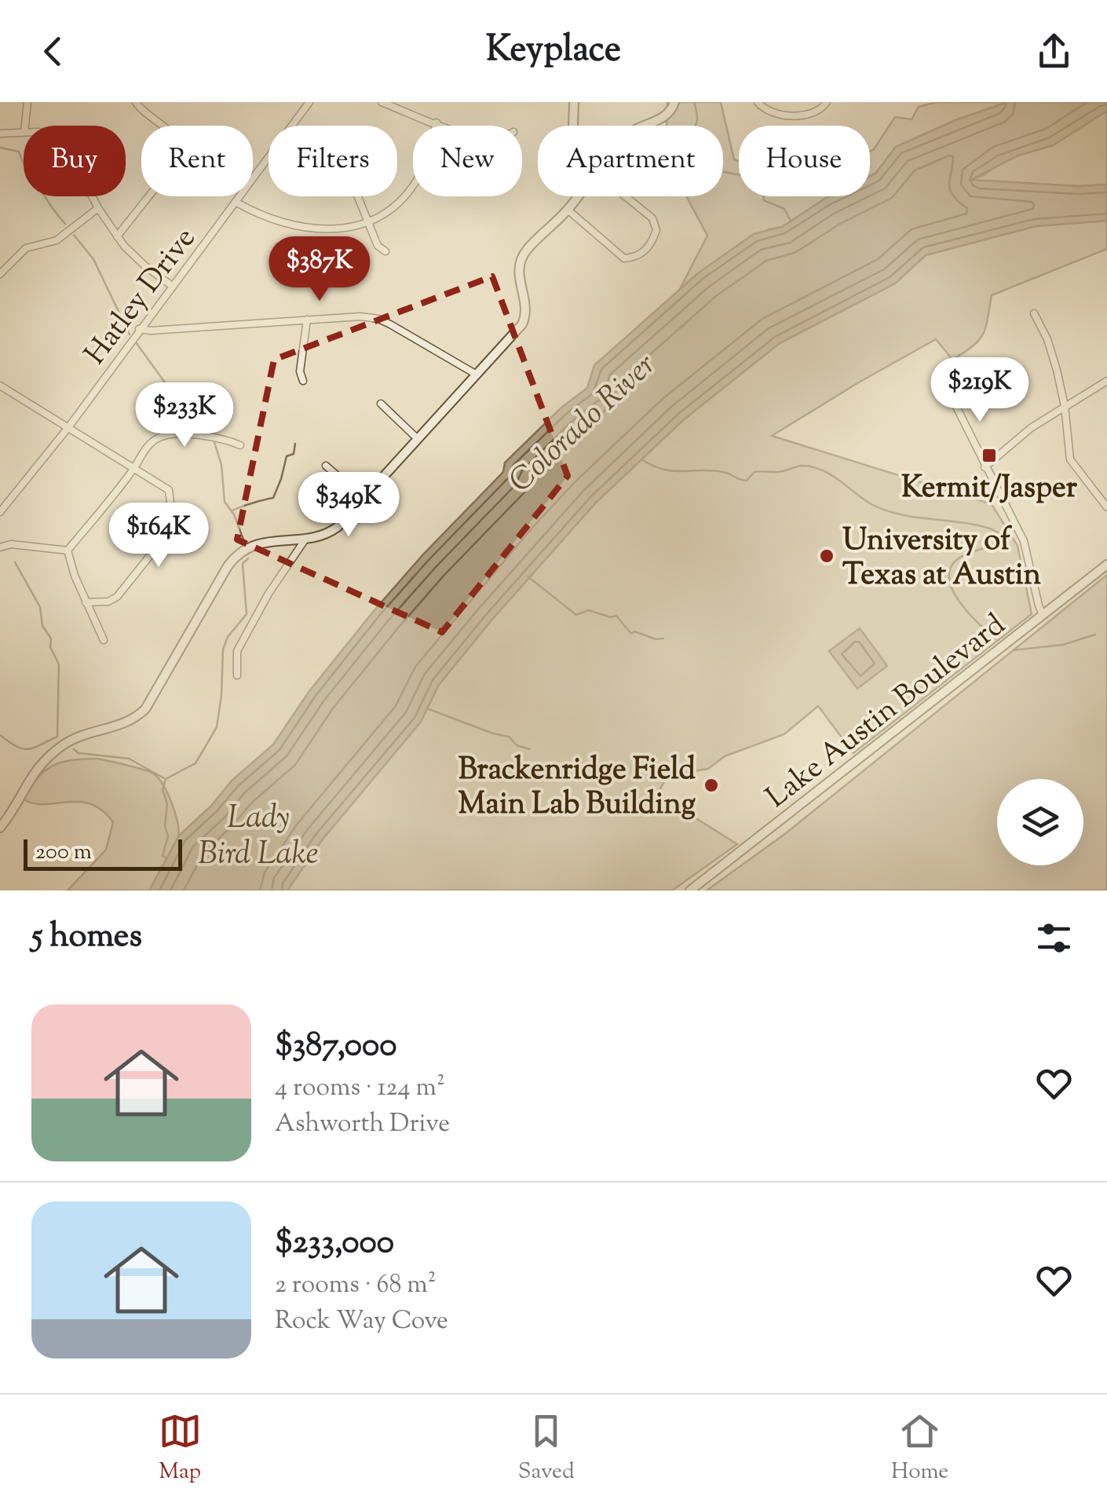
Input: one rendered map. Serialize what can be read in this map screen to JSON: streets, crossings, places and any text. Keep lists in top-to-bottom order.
{
  "streets": {
    "street": ["Hatley Drive", "Lake Austin Boulevard"]
  },
  "water": ["Colorado River", "Lady Bird Lake"],
  "places": {
    "transit": ["Kermit/Jasper"],
    "other": ["University of Texas at Austin", "Brackenridge Field Main Lab Building"]
  },
  "scale_bar": "200 m",
  "page": {
    "header": "Keyplace",
    "chip": [
      "Buy",
      "Rent",
      "Filters",
      "New",
      "Apartment",
      "House"
    ],
    "price": [
      "$387K",
      "$219K",
      "$233K",
      "$349K",
      "$164K"
    ],
    "scale": "200 m",
    "heading": "5 homes",
    "list": [
      {
        "name": "$387,000",
        "note": "4 rooms · 124 m² · Ashworth Drive"
      },
      {
        "name": "$233,000",
        "note": "2 rooms · 68 m² · Rock Way Cove"
      }
    ],
    "tabs": ["Map", "Saved", "Home"]
  }
}
